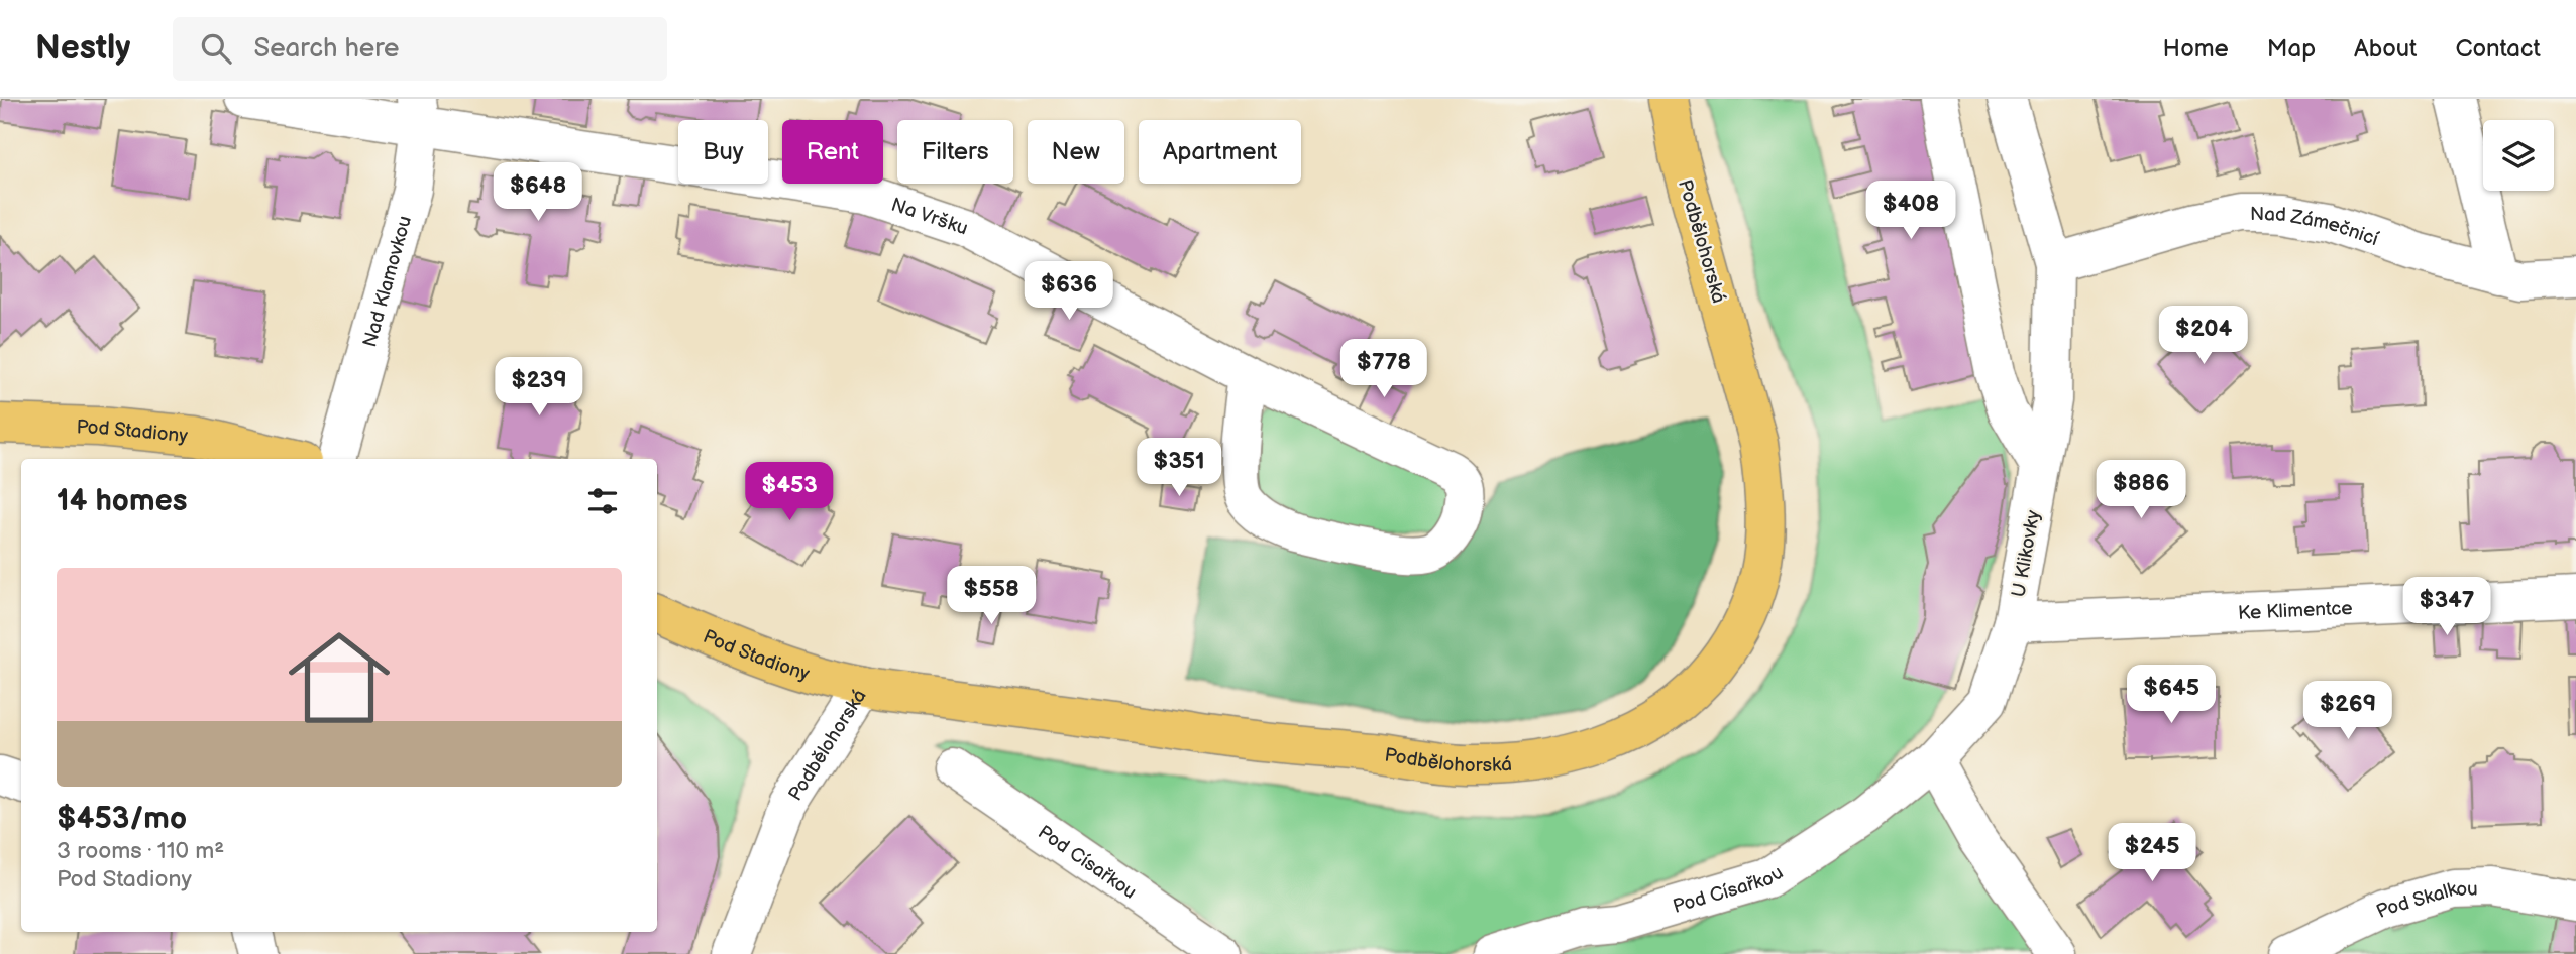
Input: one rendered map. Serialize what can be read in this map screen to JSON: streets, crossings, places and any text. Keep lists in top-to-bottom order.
{
  "streets": {
    "main road": ["Podbělohorská", "Pod Stadiony"],
    "street": [
      "Na Vršku",
      "Nad Zámečnicí",
      "Nad Klamovkou",
      "U Klikovky",
      "Ke Klimentce",
      "Pod Císařkou",
      "Pod Skalkou"
    ]
  },
  "crossings": [
    ["Na Vršku", "Nad Klamovkou"],
    ["Nad Zámečnicí", "U Klikovky"],
    ["Podbělohorská", "Pod Stadiony"],
    ["U Klikovky", "Ke Klimentce"],
    ["U Klikovky", "Pod Císařkou"]
  ],
  "page": {
    "header": "Nestly",
    "search": "Search here",
    "nav": [
      "Home",
      "Map",
      "About",
      "Contact"
    ],
    "chip": [
      "Buy",
      "Rent",
      "Filters",
      "New",
      "Apartment"
    ],
    "price": [
      "$648",
      "$408",
      "$636",
      "$204",
      "$778",
      "$239",
      "$351",
      "$886",
      "$453",
      "$558",
      "$347",
      "$645",
      "$269",
      "$245"
    ],
    "heading": "14 homes",
    "list": [
      {
        "name": "$453/mo",
        "note": "3 rooms · 110 m² · Pod Stadiony"
      }
    ]
  }
}
